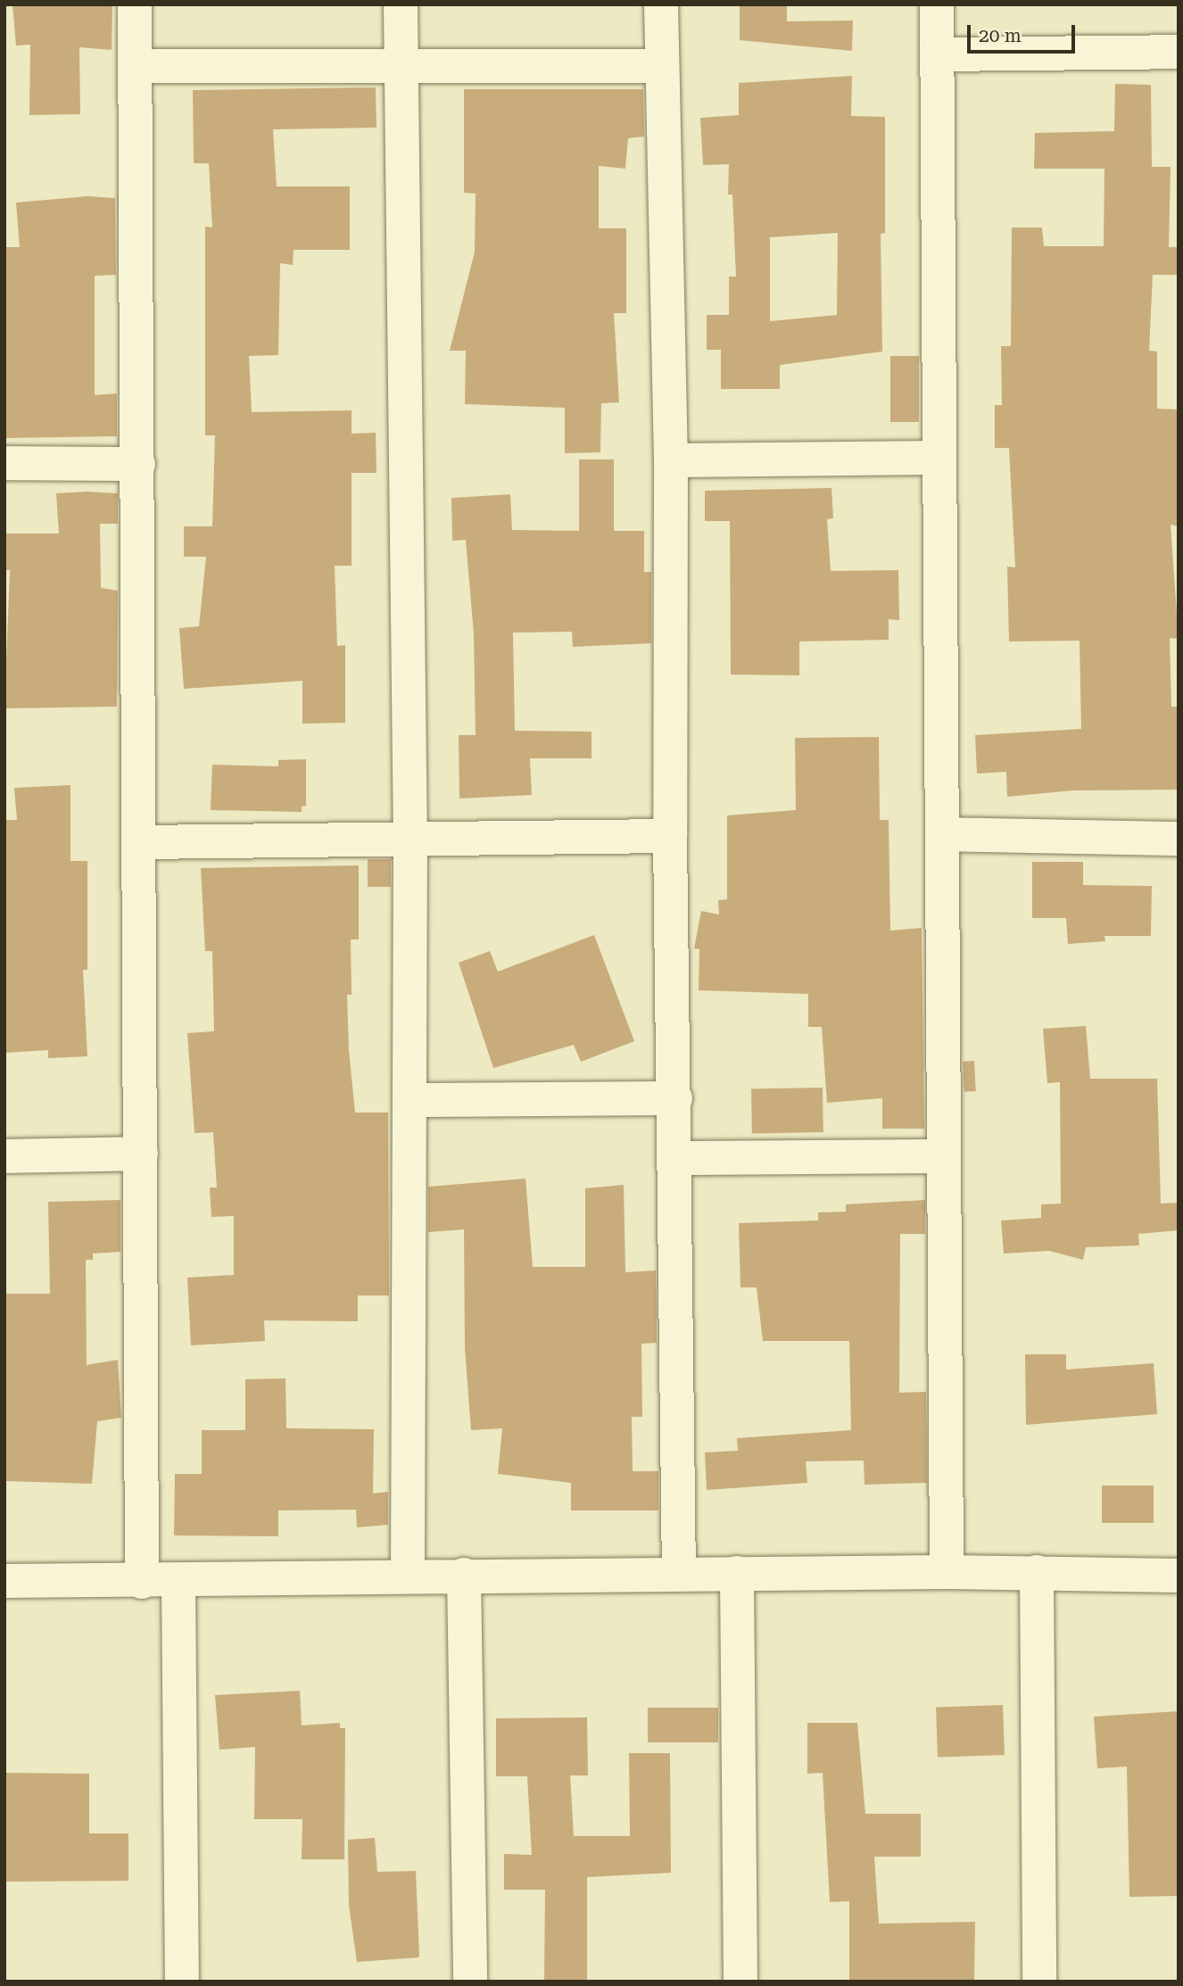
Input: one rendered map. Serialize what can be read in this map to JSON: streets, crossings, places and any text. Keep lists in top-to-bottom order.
{
  "scale_bar": "20 m"
}
